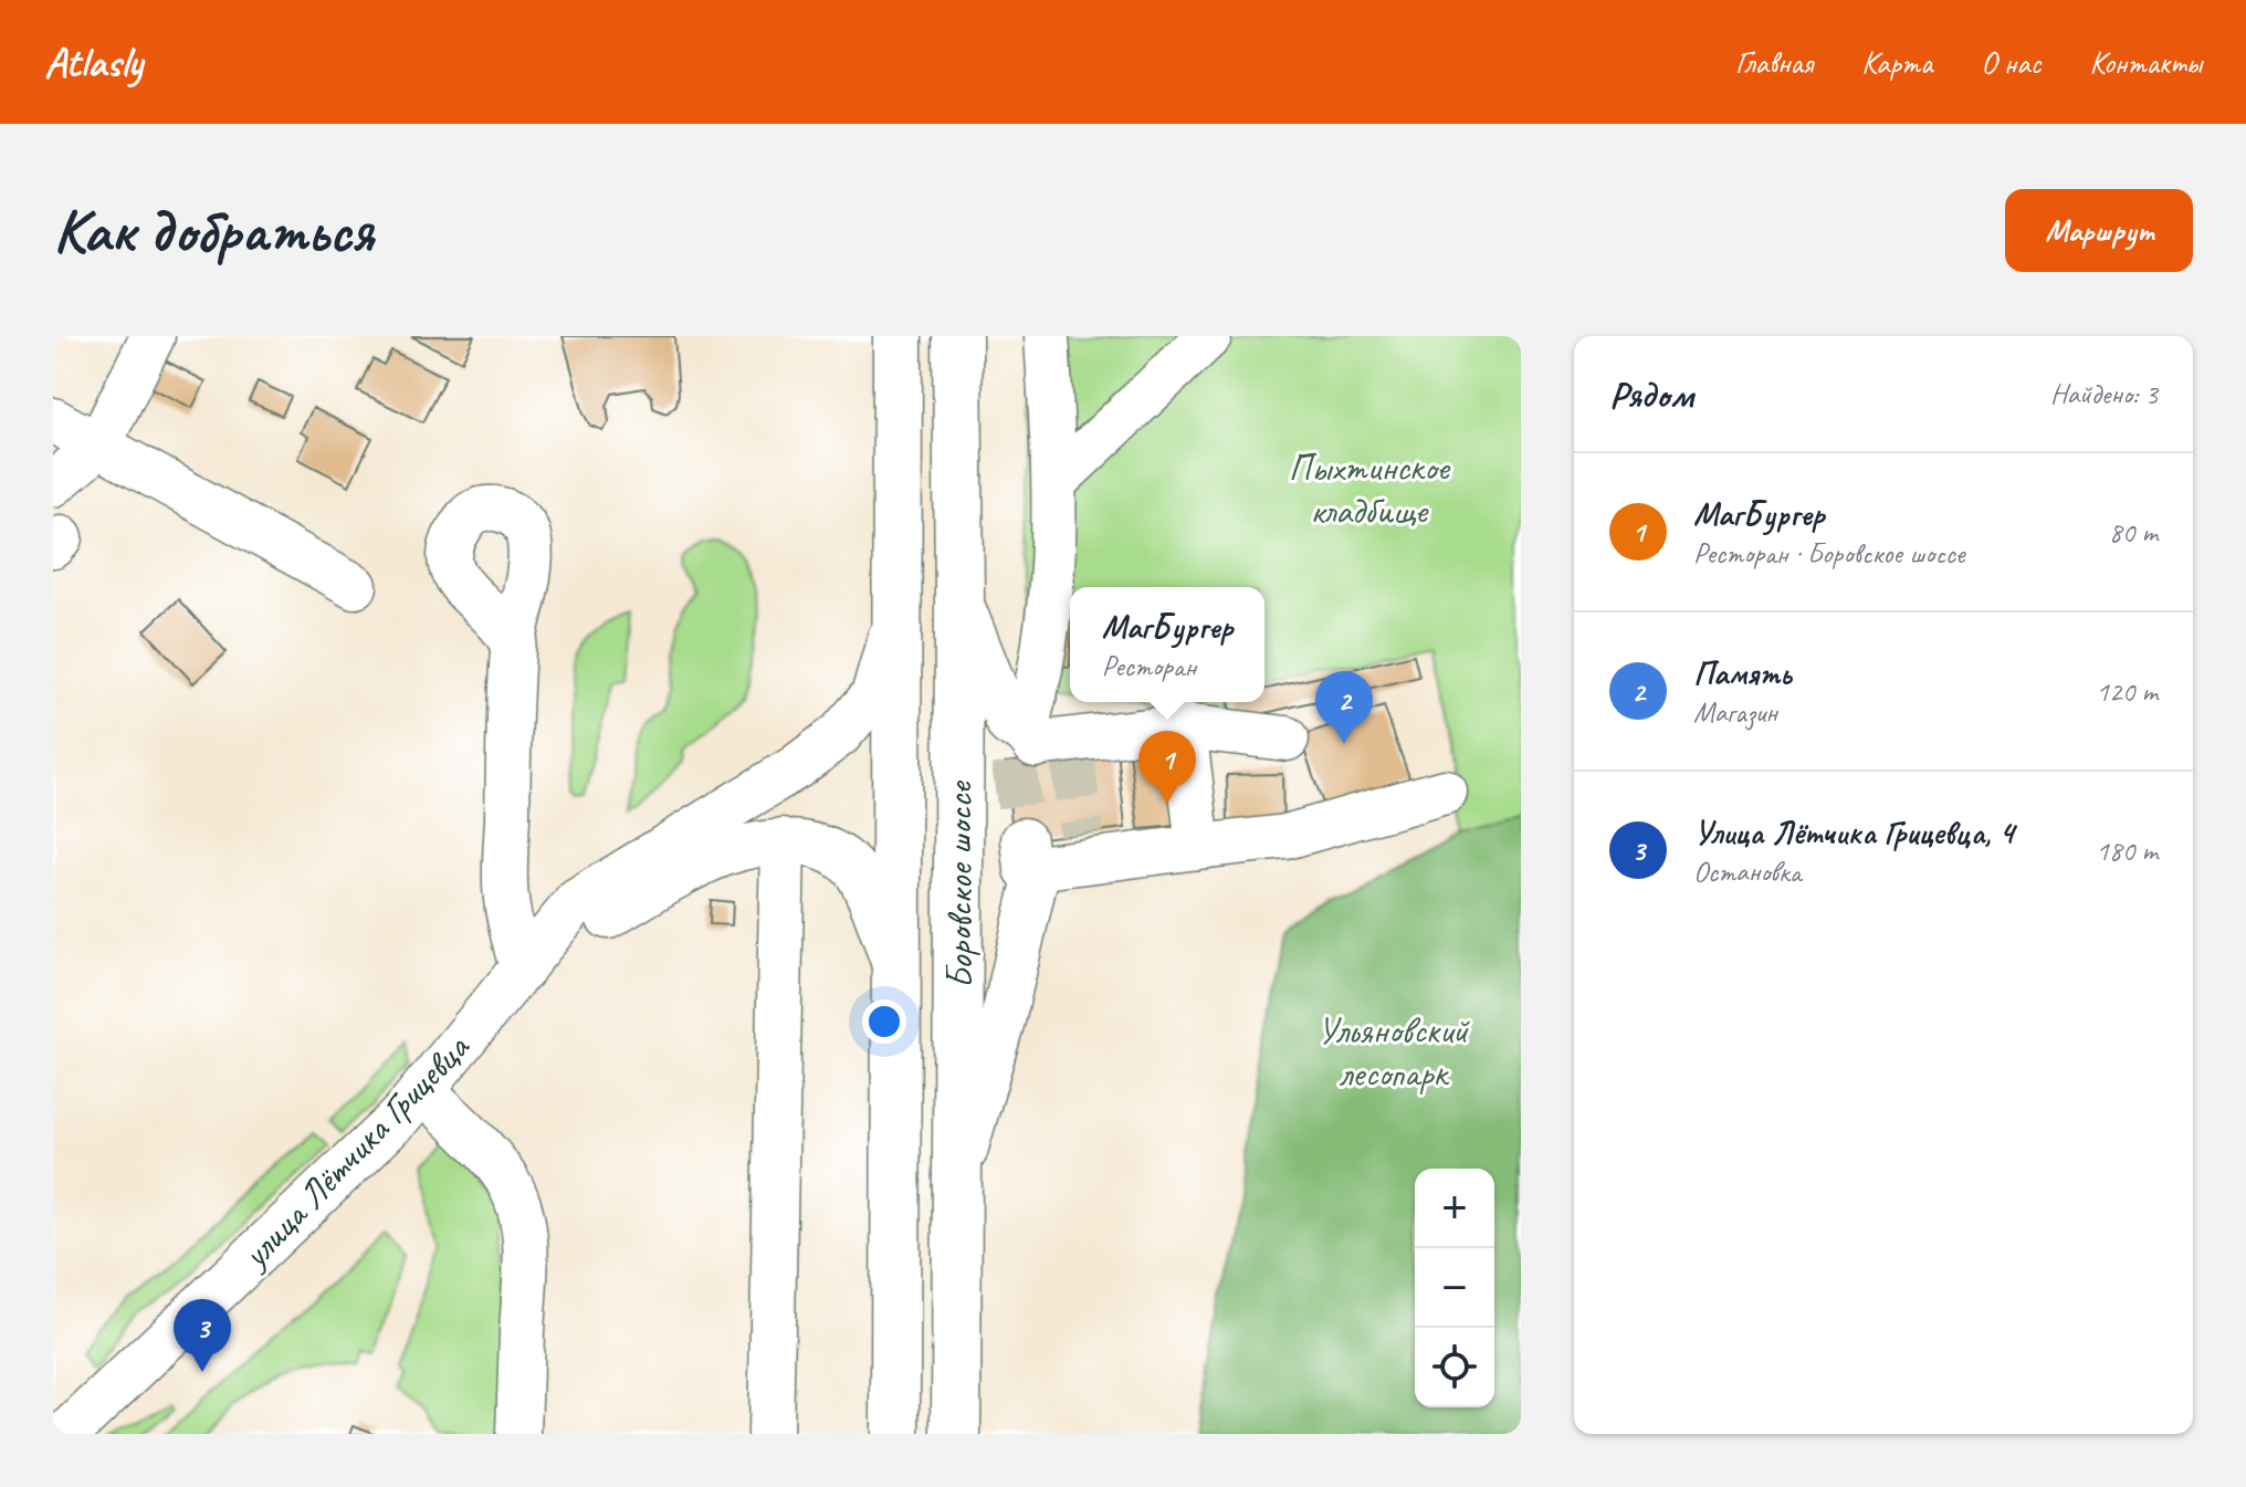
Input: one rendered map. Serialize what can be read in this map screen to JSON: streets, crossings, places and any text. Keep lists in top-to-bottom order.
{
  "streets": {
    "main road": ["Боровское шоссе"],
    "street": ["улица Лётчика Грицевца"]
  },
  "crossings": [
    ["Боровское шоссе", "улица Лётчика Грицевца"]
  ],
  "parks": ["Пыхтинское кладбище", "Ульяновский лесопарк"],
  "page": {
    "header": "Atlasly",
    "nav": [
      "Главная",
      "Карта",
      "О нас",
      "Контакты"
    ],
    "buttons": "Маршрут",
    "title": "Как добраться",
    "heading": ["Рядом", "Найдено: 3"],
    "list": [
      {
        "mark": "1",
        "name": "МагБургер",
        "note": "Ресторан · Боровское шоссе",
        "value": "80 m"
      },
      {
        "mark": "2",
        "name": "Память",
        "note": "Магазин",
        "value": "120 m"
      },
      {
        "mark": "3",
        "name": "Улица Лётчика Грицевца, 4",
        "note": "Остановка",
        "value": "180 m"
      }
    ],
    "popup": ["МагБургер", "Ресторан"],
    "pins": ["2", "1", "3"],
    "map_buttons": ["+", "−"]
  }
}
